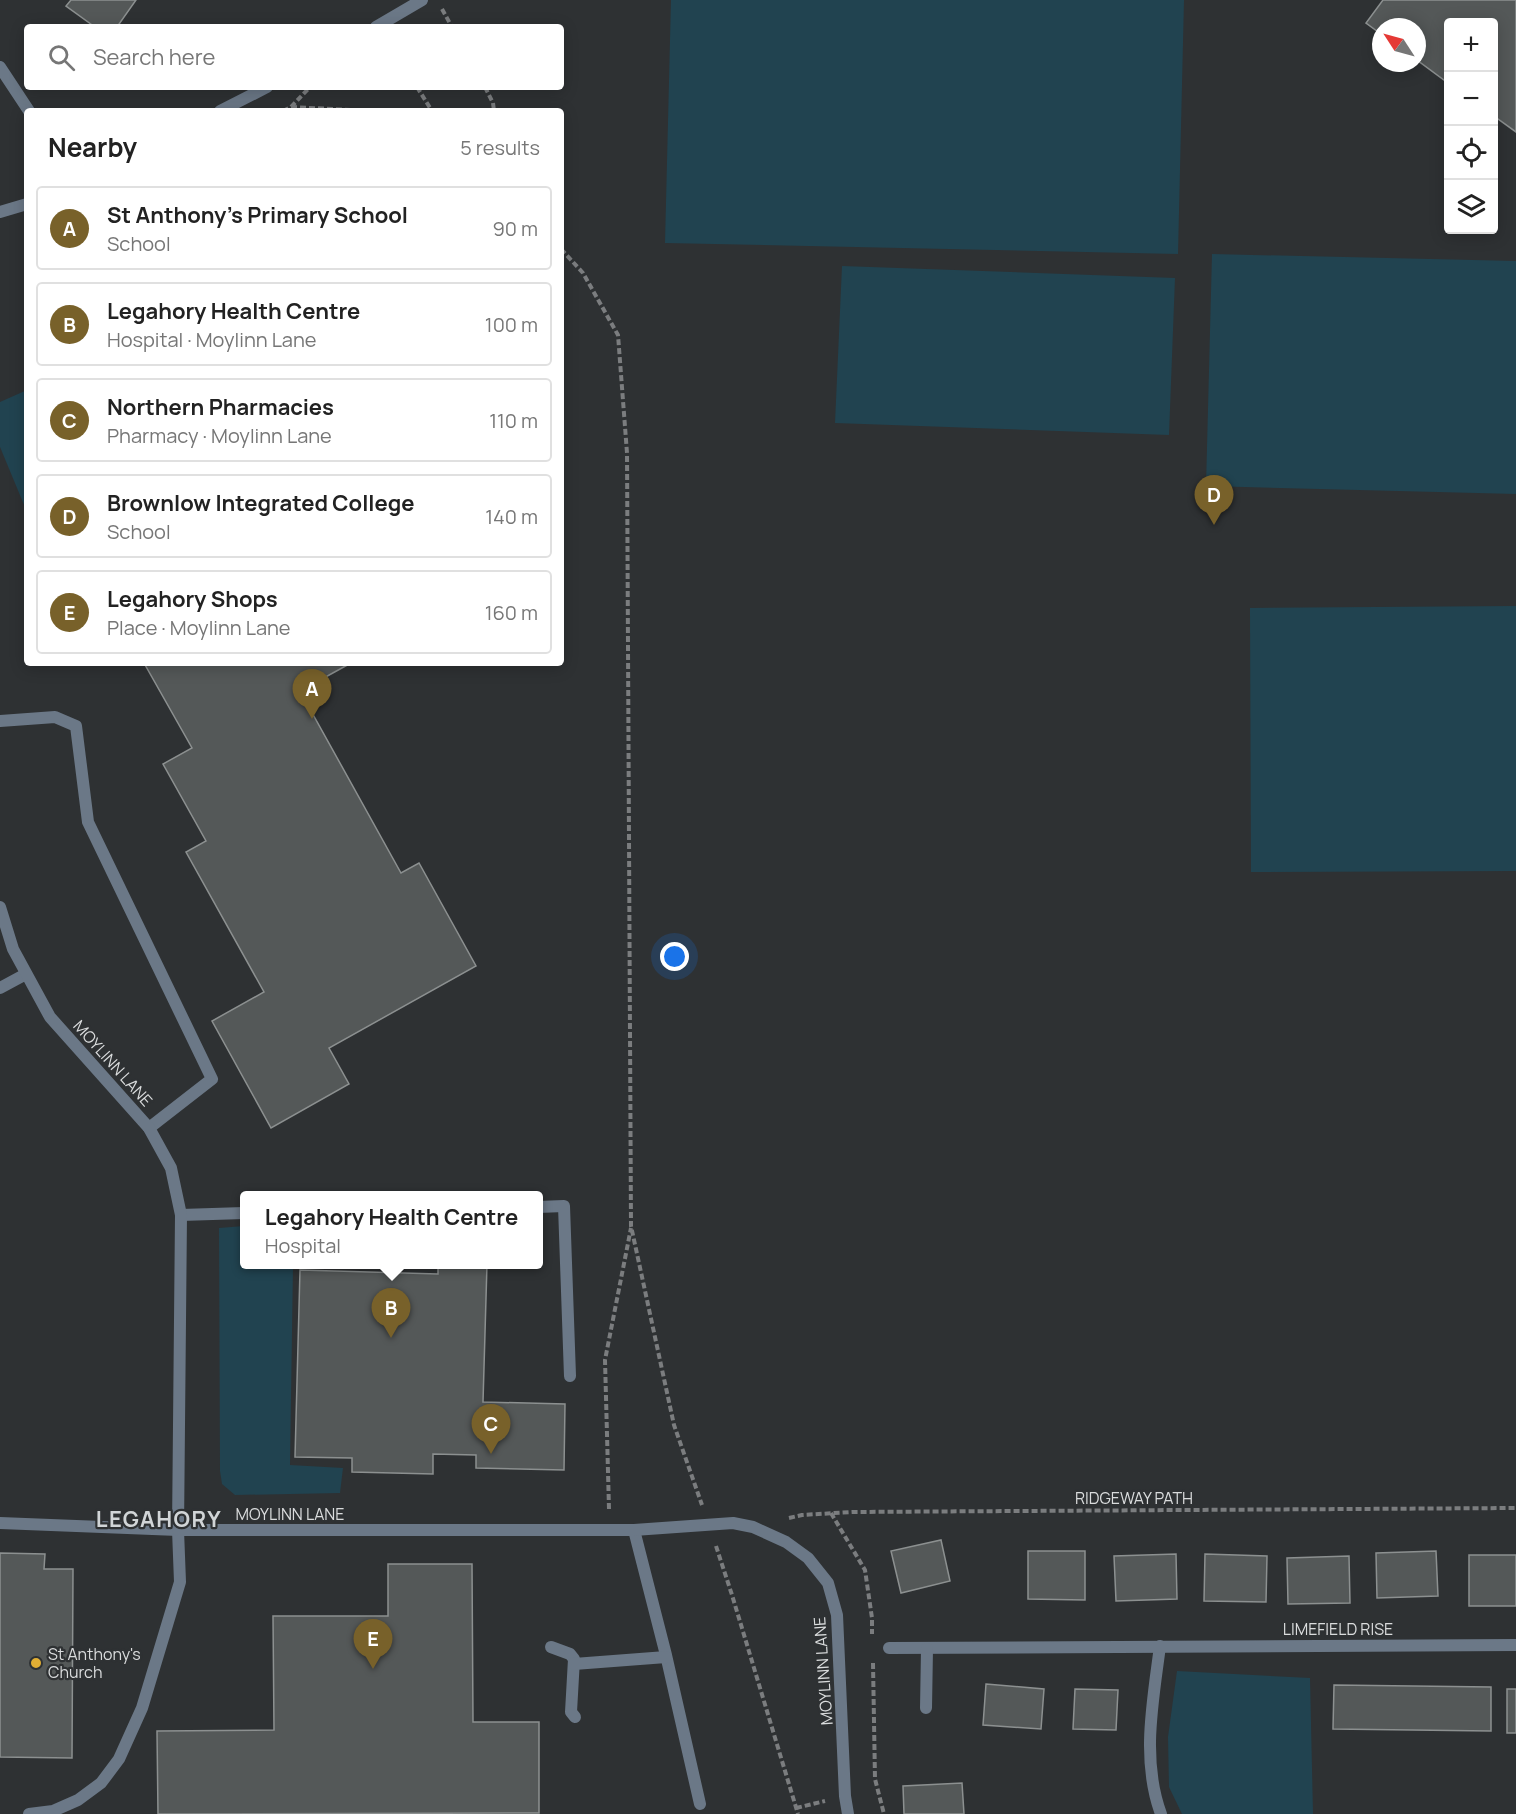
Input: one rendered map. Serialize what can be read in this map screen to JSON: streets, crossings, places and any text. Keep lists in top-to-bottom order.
{
  "streets": {
    "street": ["MOYLINN LANE", "LIMEFIELD RISE"],
    "path": ["RIDGEWAY PATH"]
  },
  "crossings": [
    ["MOYLINN LANE", "RIDGEWAY PATH"]
  ],
  "districts": ["LEGAHORY"],
  "places": ["St Anthony's Church"],
  "north": "top left",
  "page": {
    "map_buttons": ["+", "−"],
    "search": "Search here",
    "heading": ["Nearby", "5 results"],
    "list": [
      {
        "mark": "A",
        "name": "St Anthony's Primary School",
        "note": "School",
        "value": "90 m"
      },
      {
        "mark": "B",
        "name": "Legahory Health Centre",
        "note": "Hospital · Moylinn Lane",
        "value": "100 m"
      },
      {
        "mark": "C",
        "name": "Northern Pharmacies",
        "note": "Pharmacy · Moylinn Lane",
        "value": "110 m"
      },
      {
        "mark": "D",
        "name": "Brownlow Integrated College",
        "note": "School",
        "value": "140 m"
      },
      {
        "mark": "E",
        "name": "Legahory Shops",
        "note": "Place · Moylinn Lane",
        "value": "160 m"
      }
    ],
    "pins": [
      "D",
      "A",
      "B",
      "C",
      "E"
    ],
    "popup": ["Legahory Health Centre", "Hospital"]
  }
}
